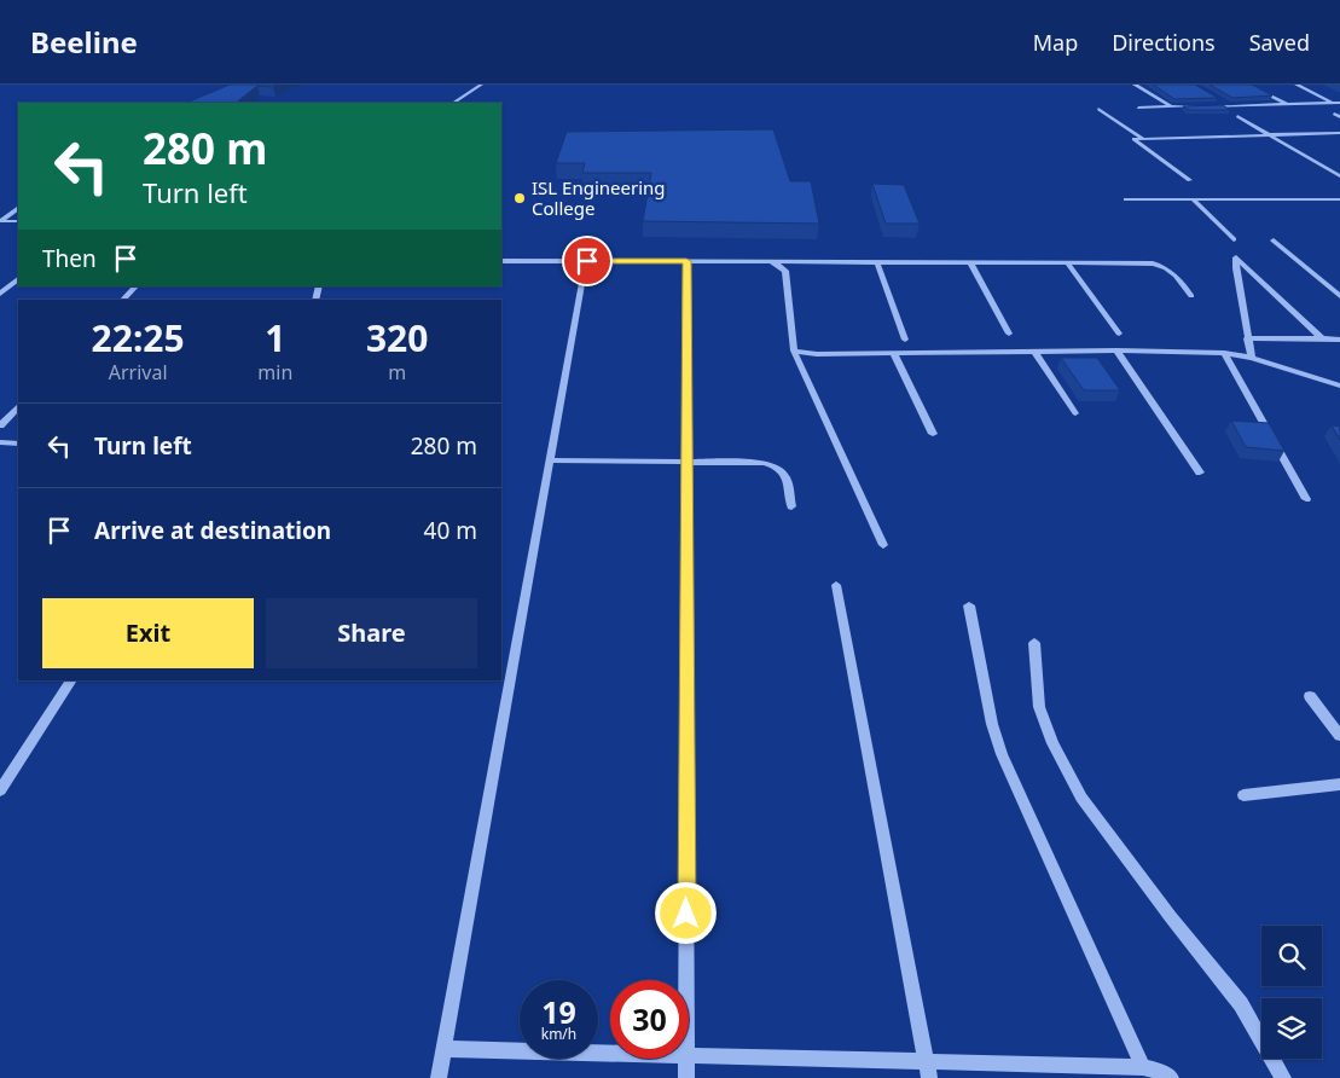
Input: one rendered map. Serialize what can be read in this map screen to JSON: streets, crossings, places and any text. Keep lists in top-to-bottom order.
{
  "places": ["ISL Engineering College"],
  "page": {
    "header": "Beeline",
    "nav": ["Map", "Directions", "Saved"],
    "turn": ["280 m", "Turn left"],
    "then": "Then",
    "eta": [
      "22:25",
      "Arrival",
      "1",
      "min",
      "320",
      "m"
    ],
    "list": [
      {
        "name": "Turn left",
        "value": "280 m"
      },
      {
        "name": "Arrive at destination",
        "value": "40 m"
      }
    ],
    "buttons": ["Exit", "Share"],
    "speed": "19 km/h",
    "limit": "30"
  }
}
